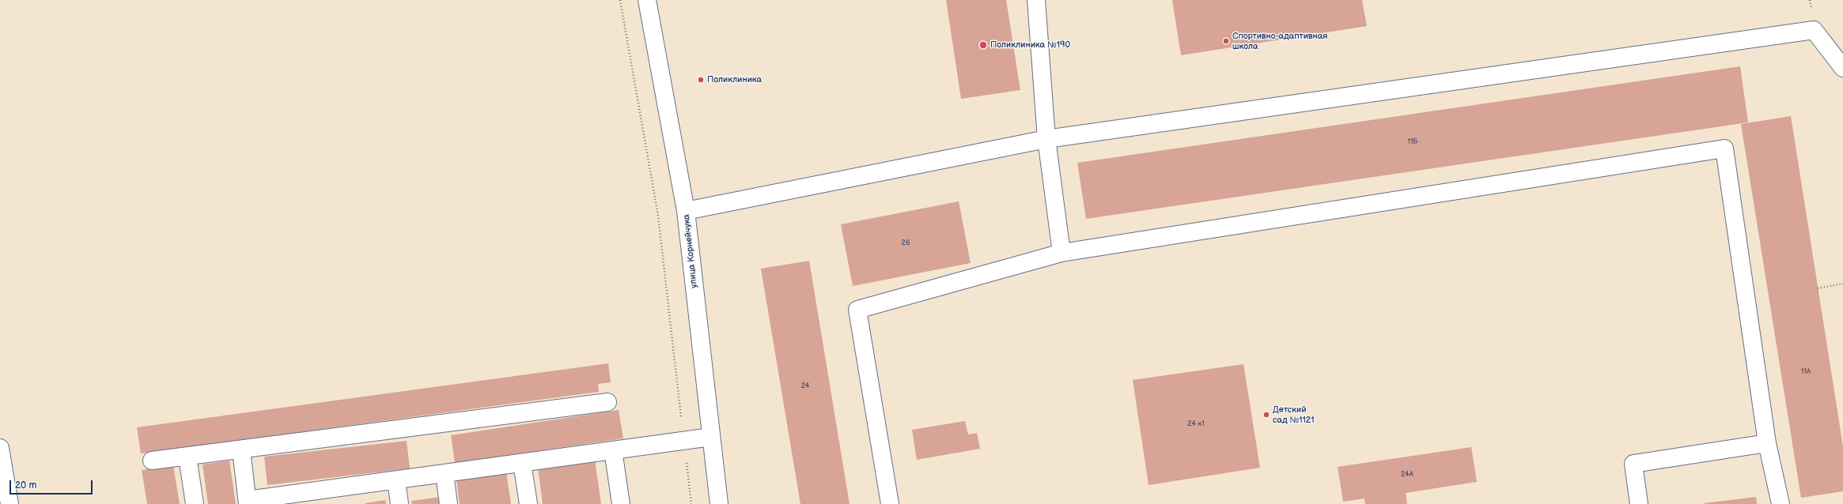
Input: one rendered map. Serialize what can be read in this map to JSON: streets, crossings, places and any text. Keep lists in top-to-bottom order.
{
  "streets": {
    "main road": ["улица Корнейчука"]
  },
  "places": [
    "Спортивно-адаптивная школа",
    "Поликлиника №190",
    "Поликлиника",
    "Детский сад №1121"
  ],
  "house_numbers": [
    "11Б",
    "26",
    "11А",
    "24",
    "24 к1",
    "24А"
  ],
  "scale_bar": "20 m"
}
